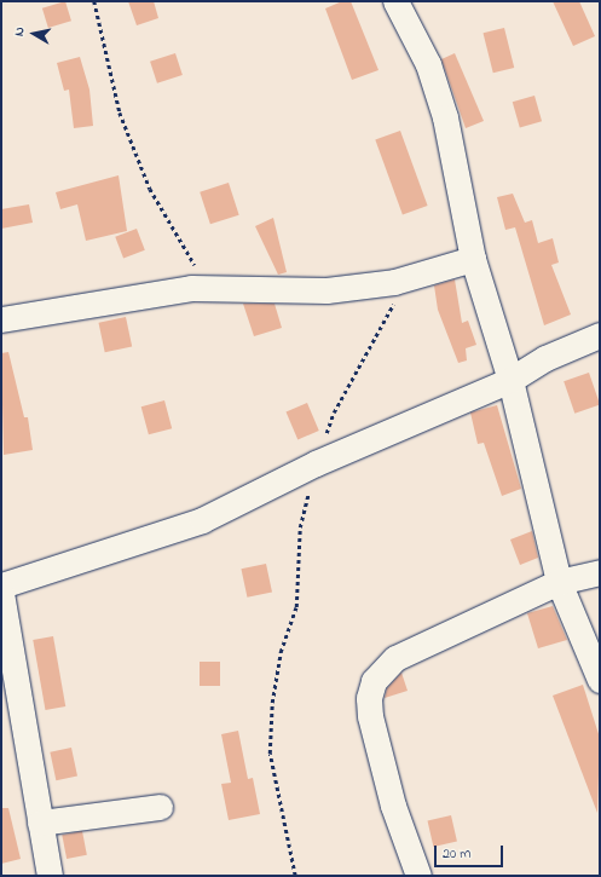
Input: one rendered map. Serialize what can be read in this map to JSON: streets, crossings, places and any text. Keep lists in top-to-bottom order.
{
  "scale_bar": "20 m",
  "north": "left"
}
